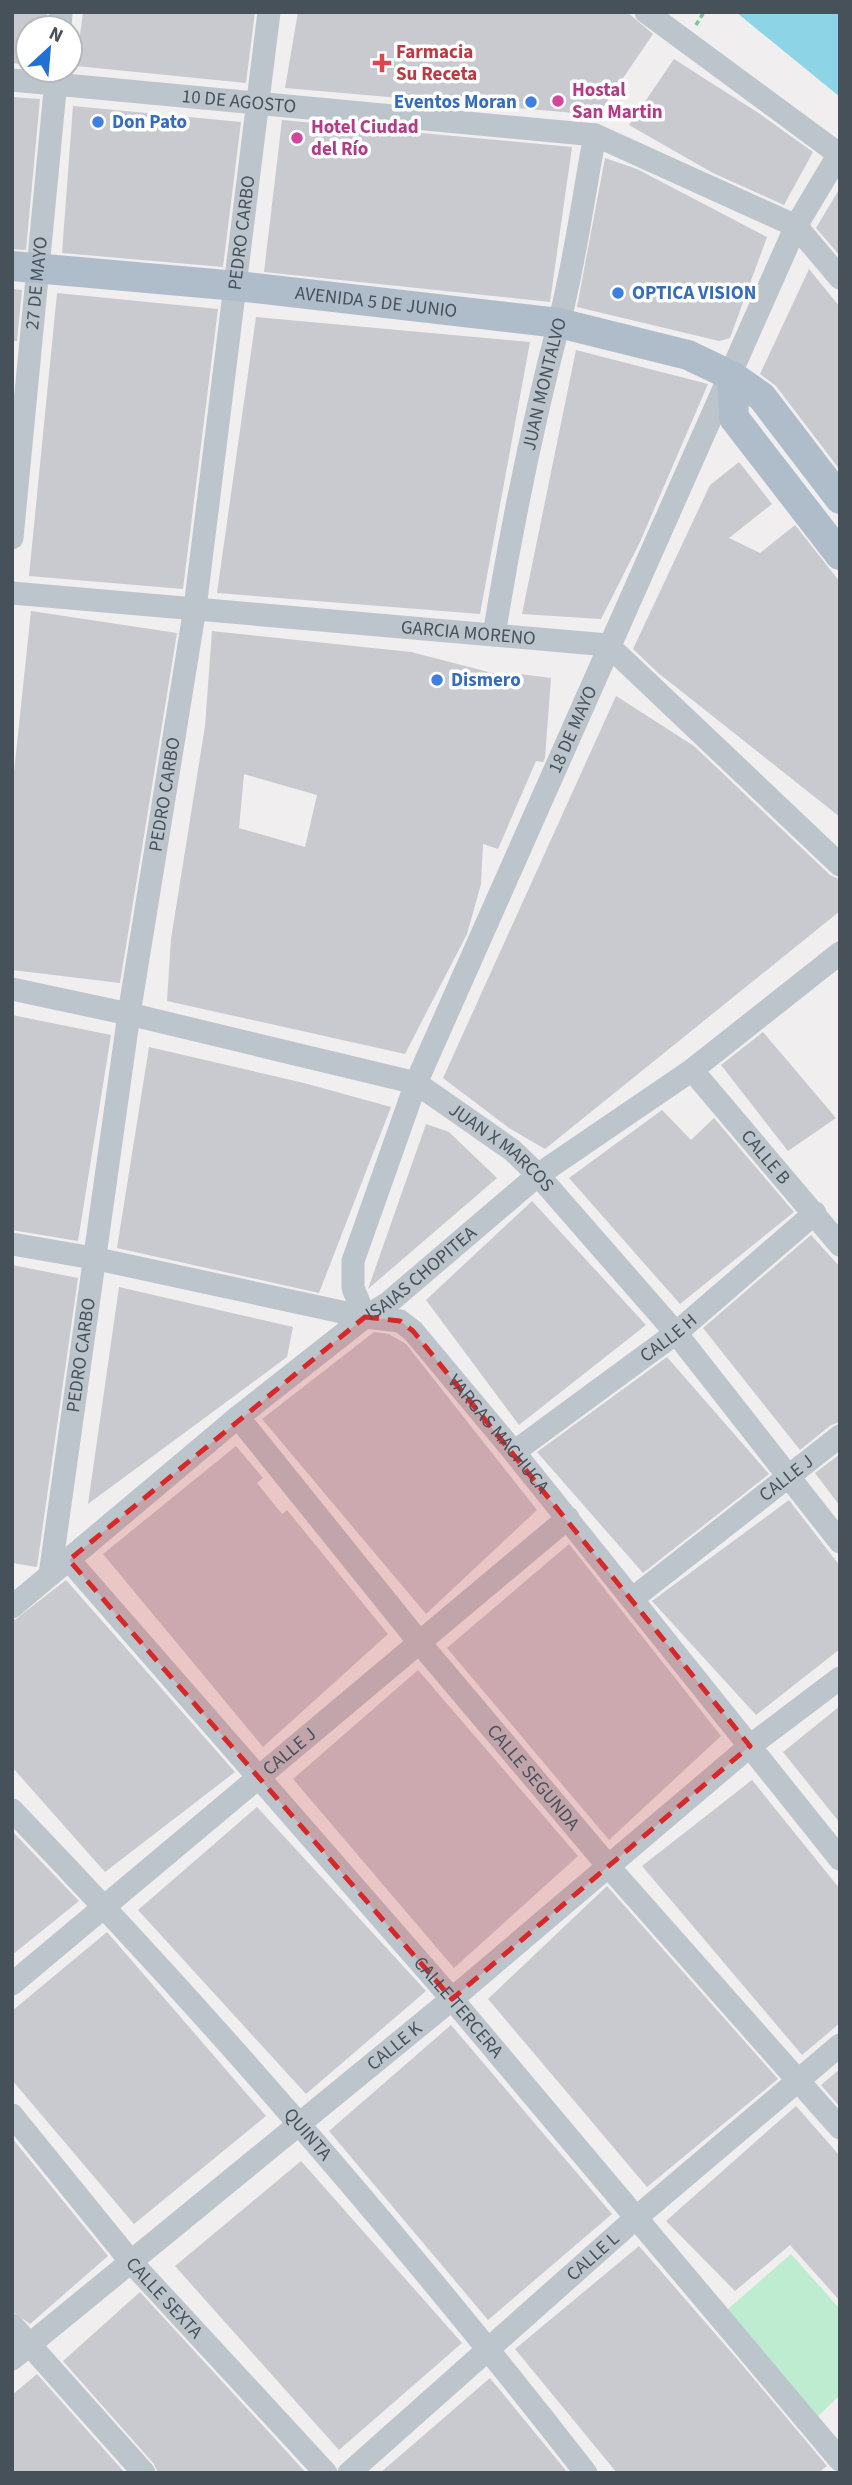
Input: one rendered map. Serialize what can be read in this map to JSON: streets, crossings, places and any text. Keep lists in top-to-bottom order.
{
  "streets": {
    "main road": ["AVENIDA 5 DE JUNIO"],
    "street": [
      "10 DE AGOSTO",
      "PEDRO CARBO",
      "27 DE MAYO",
      "JUAN MONTALVO",
      "GARCIA MORENO",
      "18 DE MAYO",
      "JUAN X MARCOS",
      "CALLE B",
      "ISAIAS CHOPITEA",
      "CALLE H",
      "VARGAS MACHUCA",
      "CALLE J",
      "CALLE SEGUNDA",
      "CALLE TERCERA",
      "CALLE K",
      "QUINTA",
      "CALLE L",
      "CALLE SEXTA"
    ]
  },
  "crossings": [
    ["10 DE AGOSTO", "PEDRO CARBO"],
    ["10 DE AGOSTO", "JUAN MONTALVO"],
    ["10 DE AGOSTO", "18 DE MAYO"],
    ["PEDRO CARBO", "AVENIDA 5 DE JUNIO"],
    ["PEDRO CARBO", "GARCIA MORENO"],
    ["PEDRO CARBO", "JUAN X MARCOS"],
    ["PEDRO CARBO", "ISAIAS CHOPITEA"],
    ["PEDRO CARBO", "VARGAS MACHUCA"],
    ["27 DE MAYO", "AVENIDA 5 DE JUNIO"],
    ["AVENIDA 5 DE JUNIO", "JUAN MONTALVO"],
    ["AVENIDA 5 DE JUNIO", "18 DE MAYO"],
    ["JUAN MONTALVO", "GARCIA MORENO"],
    ["GARCIA MORENO", "18 DE MAYO"],
    ["18 DE MAYO", "JUAN X MARCOS"],
    ["18 DE MAYO", "ISAIAS CHOPITEA"],
    ["18 DE MAYO", "VARGAS MACHUCA"],
    ["JUAN X MARCOS", "ISAIAS CHOPITEA"],
    ["JUAN X MARCOS", "CALLE H"],
    ["JUAN X MARCOS", "CALLE J"],
    ["CALLE B", "ISAIAS CHOPITEA"],
    ["CALLE B", "CALLE H"],
    ["ISAIAS CHOPITEA", "VARGAS MACHUCA"],
    ["ISAIAS CHOPITEA", "CALLE SEGUNDA"],
    ["ISAIAS CHOPITEA", "CALLE TERCERA"],
    ["CALLE H", "VARGAS MACHUCA"],
    ["VARGAS MACHUCA", "CALLE J"],
    ["VARGAS MACHUCA", "CALLE K"],
    ["CALLE J", "CALLE SEGUNDA"],
    ["CALLE J", "CALLE TERCERA"],
    ["CALLE J", "QUINTA"],
    ["CALLE SEGUNDA", "CALLE K"],
    ["CALLE SEGUNDA", "CALLE L"],
    ["CALLE TERCERA", "CALLE K"],
    ["CALLE TERCERA", "CALLE L"],
    ["CALLE K", "QUINTA"],
    ["CALLE K", "CALLE SEXTA"],
    ["QUINTA", "CALLE L"]
  ],
  "places": {
    "health": ["Farmacia Su Receta"],
    "other": [
      "Hostal San Martin",
      "Eventos Moran",
      "Don Pato",
      "Hotel Ciudad del Río",
      "OPTICA VISION",
      "Dismero"
    ]
  },
  "north": "top right"
}
